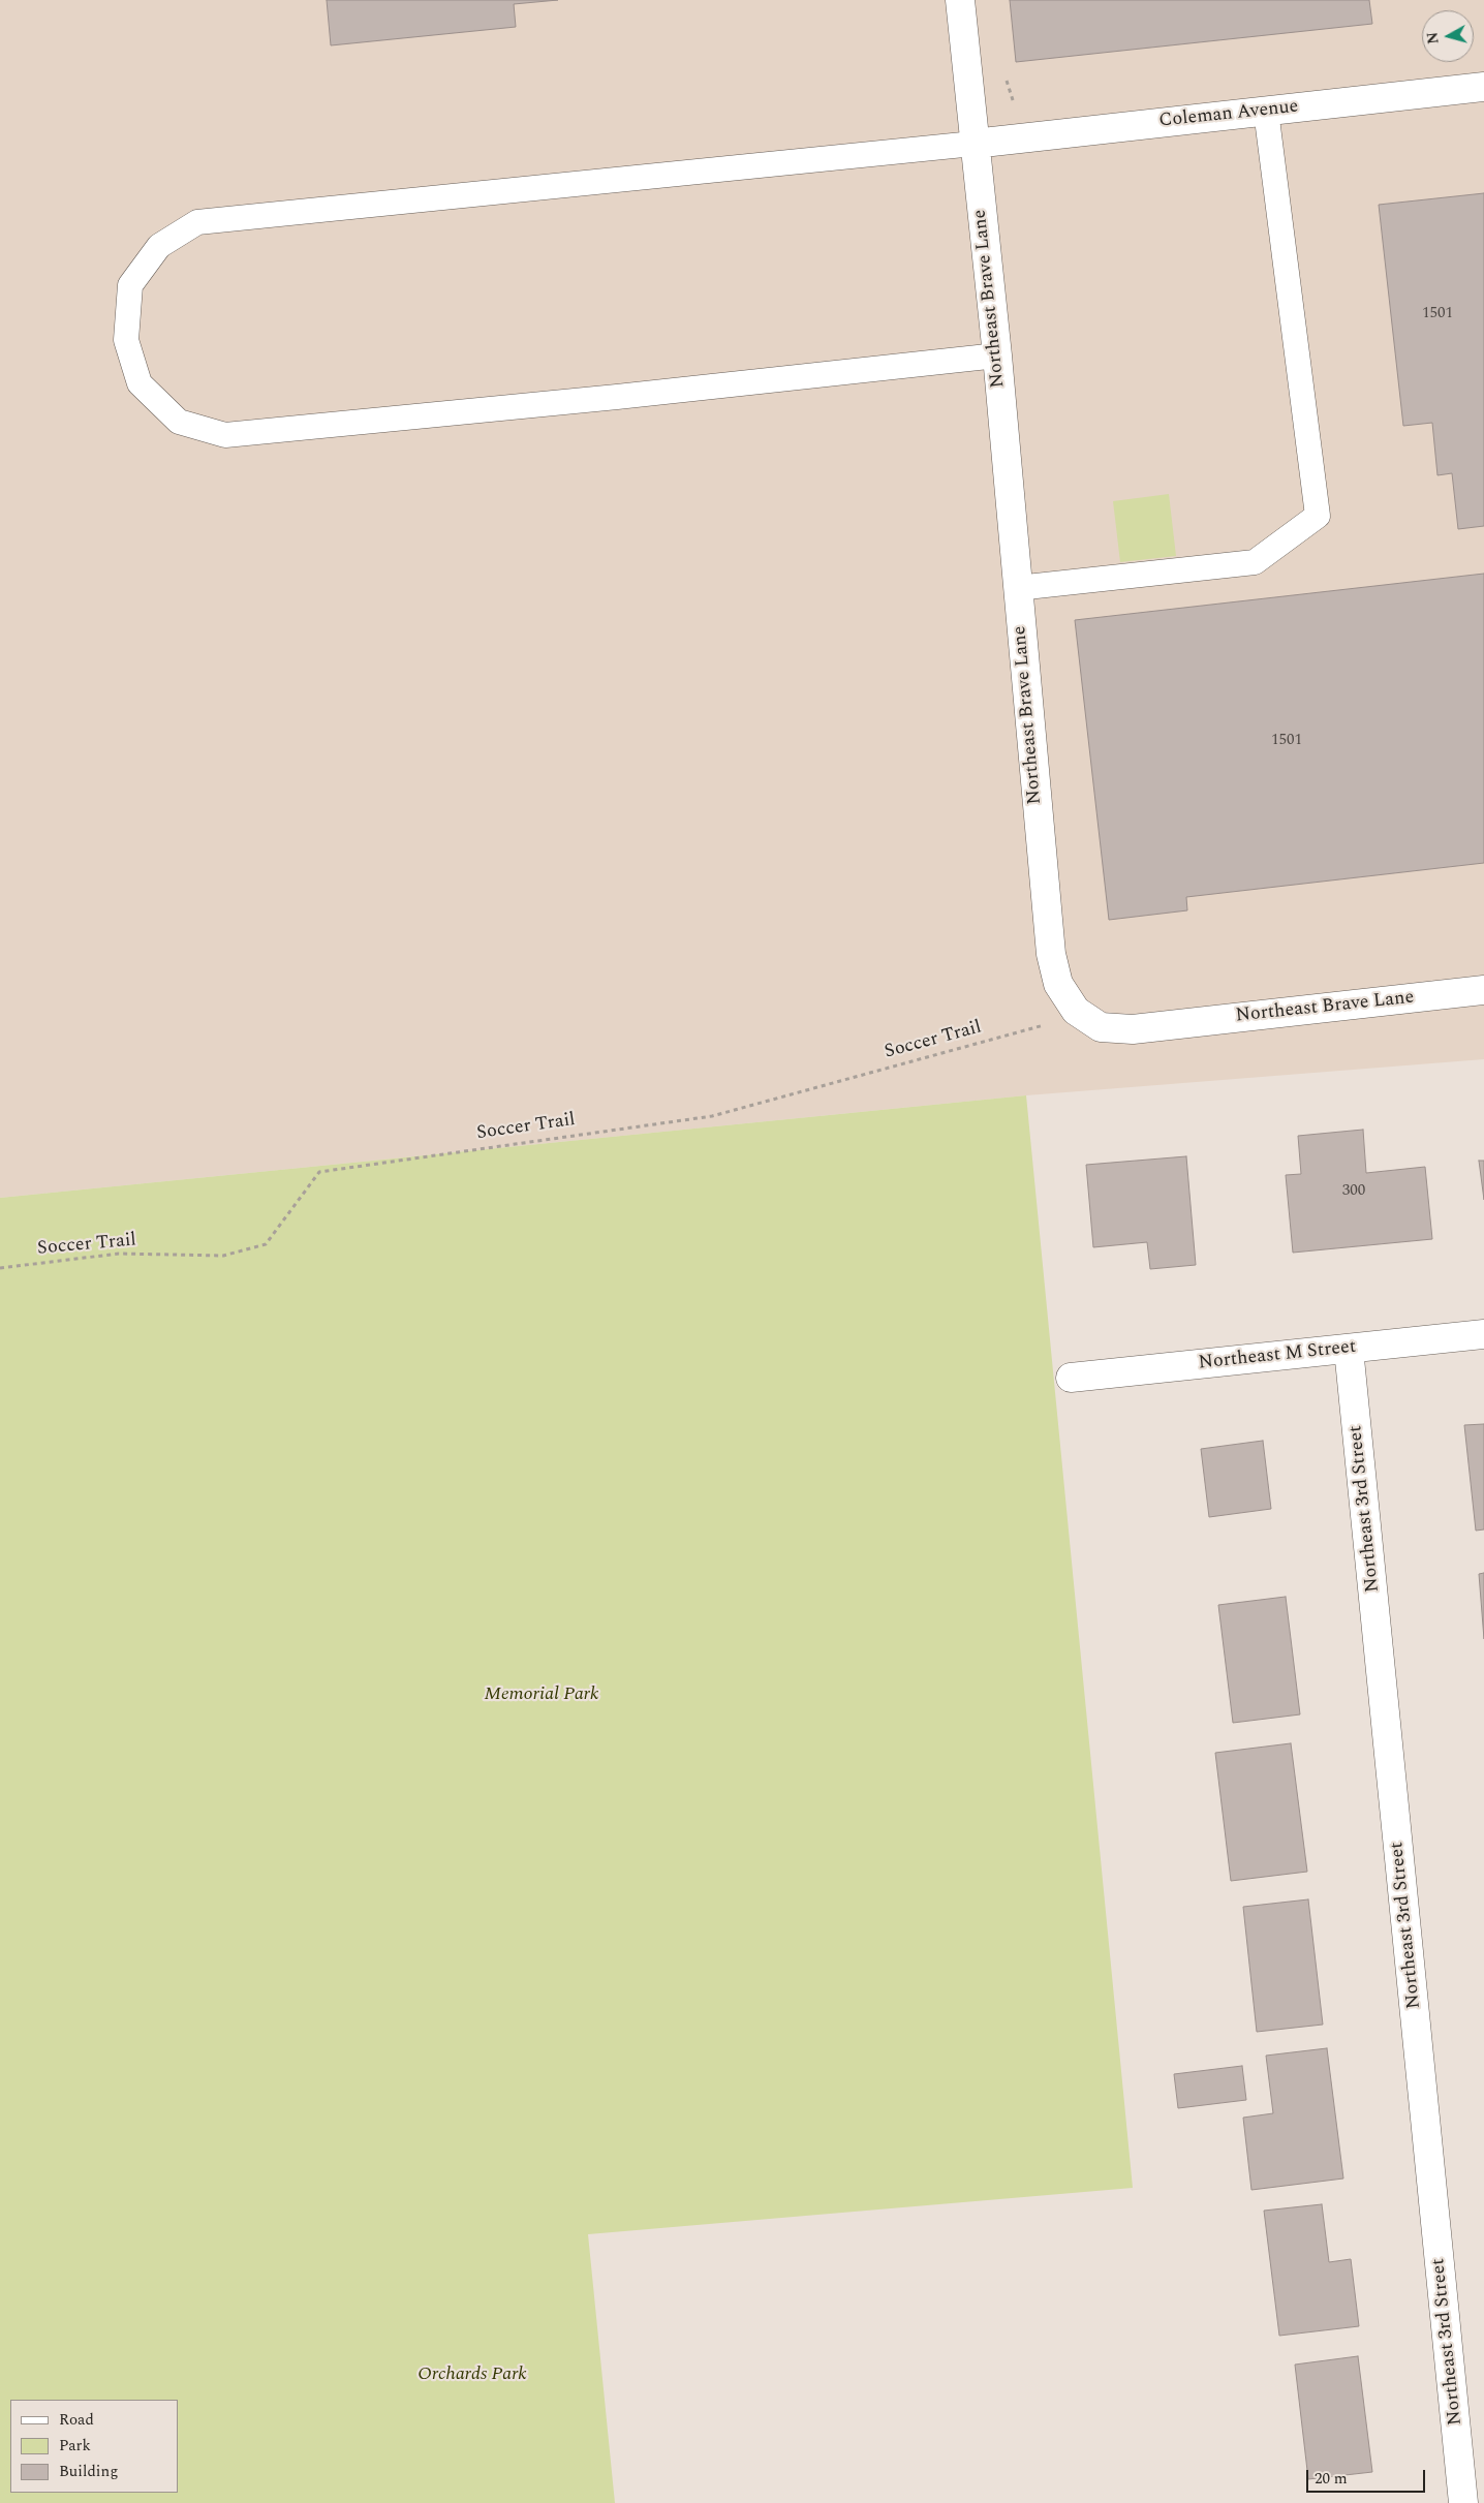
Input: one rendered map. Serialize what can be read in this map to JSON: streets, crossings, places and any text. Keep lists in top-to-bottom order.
{
  "streets": {
    "street": [
      "Coleman Avenue",
      "Northeast Brave Lane",
      "Northeast M Street",
      "Northeast 3rd Street"
    ],
    "path": ["Soccer Trail"]
  },
  "crossings": [
    ["Coleman Avenue", "Northeast Brave Lane"],
    ["Northeast Brave Lane", "Soccer Trail"],
    ["Northeast M Street", "Northeast 3rd Street"]
  ],
  "parks": ["Memorial Park", "Orchards Park"],
  "house_numbers": ["1501", "1501", "300"],
  "legend": ["Road", "Park", "Building"],
  "scale_bar": "20 m",
  "north": "left"
}
